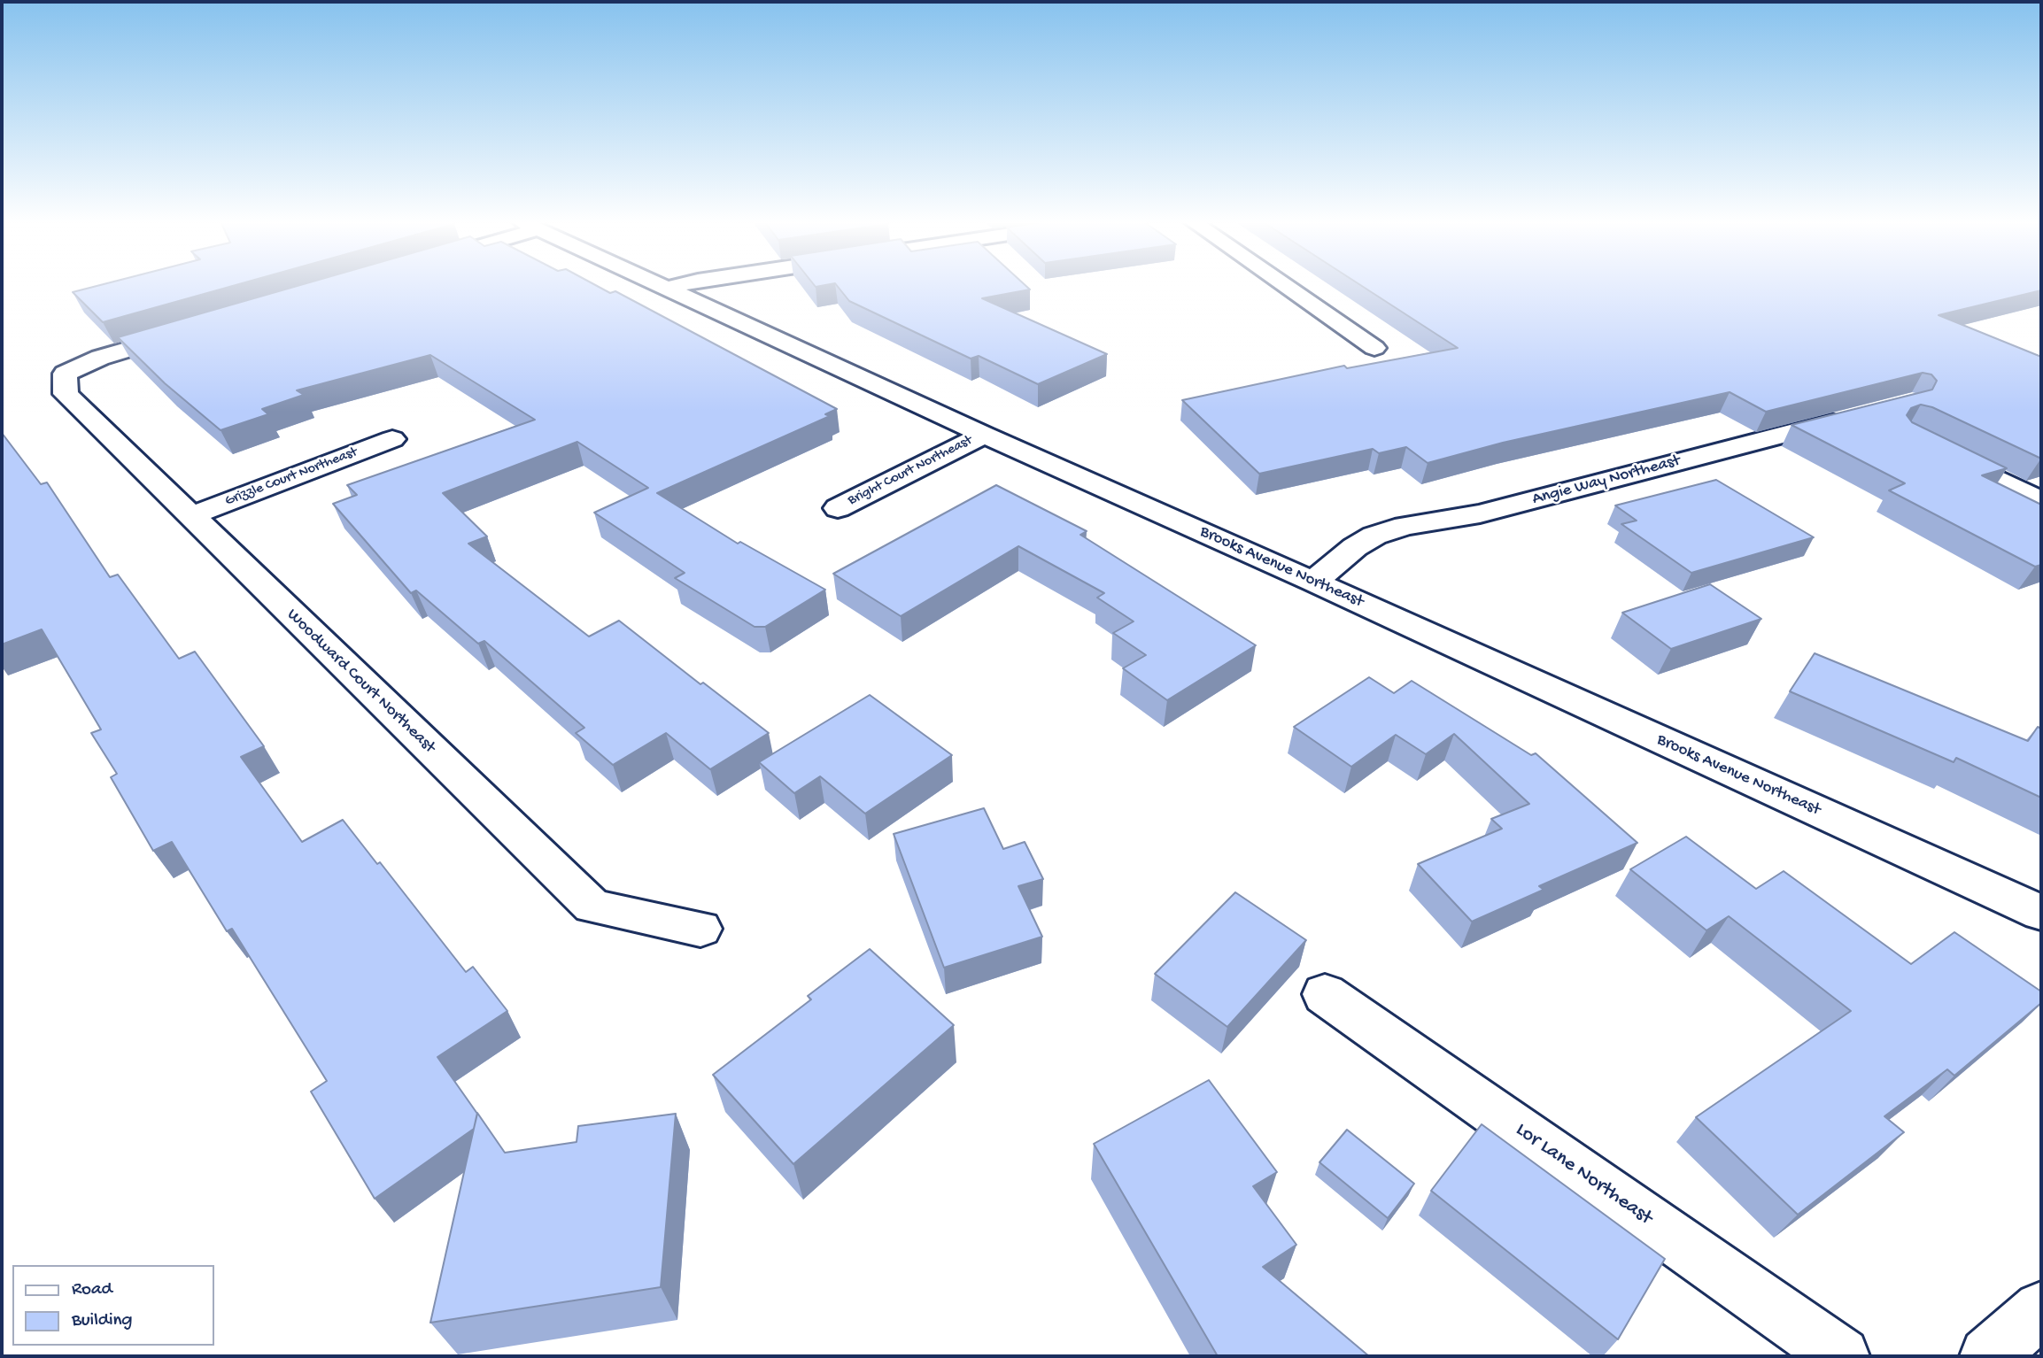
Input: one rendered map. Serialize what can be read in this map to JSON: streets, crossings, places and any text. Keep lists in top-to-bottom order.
{
  "streets": {
    "street": [
      "Bright Court Northeast",
      "Grizzle Court Northeast",
      "Angie Way Northeast",
      "Brooks Avenue Northeast",
      "Woodward Court Northeast",
      "Lor Lane Northeast"
    ]
  },
  "crossings": [
    ["Bright Court Northeast", "Brooks Avenue Northeast"],
    ["Grizzle Court Northeast", "Woodward Court Northeast"],
    ["Angie Way Northeast", "Brooks Avenue Northeast"]
  ],
  "legend": ["Road", "Building"]
}
